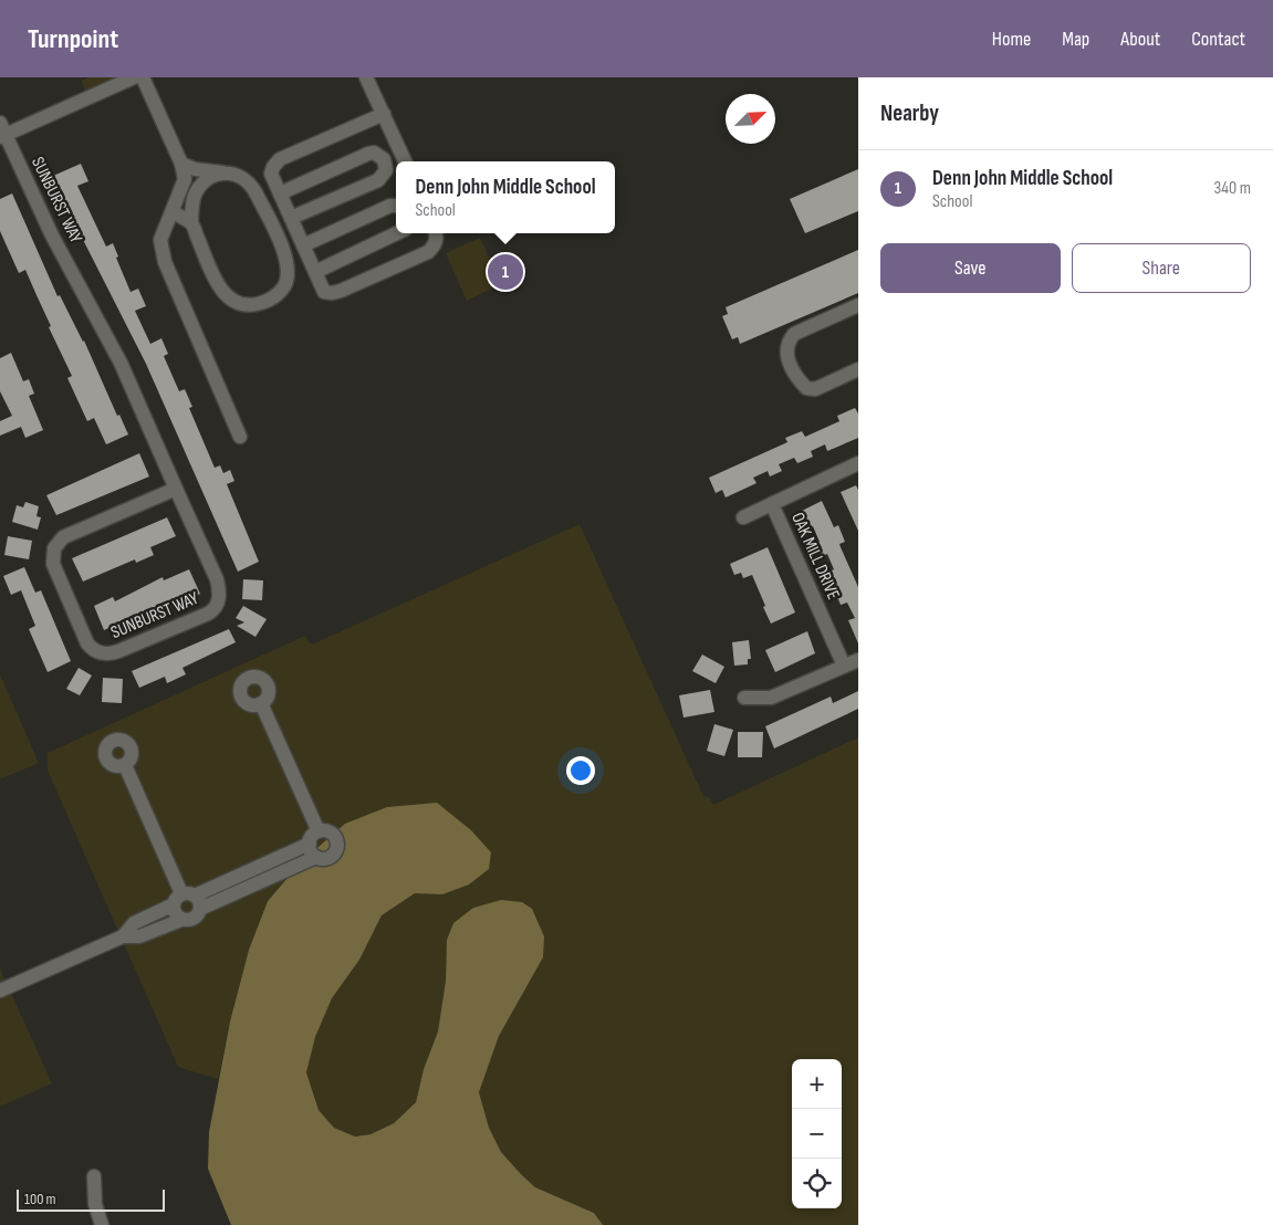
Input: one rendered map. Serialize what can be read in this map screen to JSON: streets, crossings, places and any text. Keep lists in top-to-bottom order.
{
  "streets": {
    "street": ["SUNBURST WAY", "OAK MILL DRIVE"]
  },
  "scale_bar": "100 m",
  "north": "top right",
  "page": {
    "header": "Turnpoint",
    "nav": [
      "Home",
      "Map",
      "About",
      "Contact"
    ],
    "heading": "Nearby",
    "list": [
      {
        "mark": "1",
        "name": "Denn John Middle School",
        "note": "School",
        "value": "340 m"
      }
    ],
    "popup": ["Denn John Middle School", "School"],
    "buttons": ["Save", "Share"],
    "pins": "1",
    "map_buttons": ["+", "−"],
    "scale": "100 m"
  }
}
